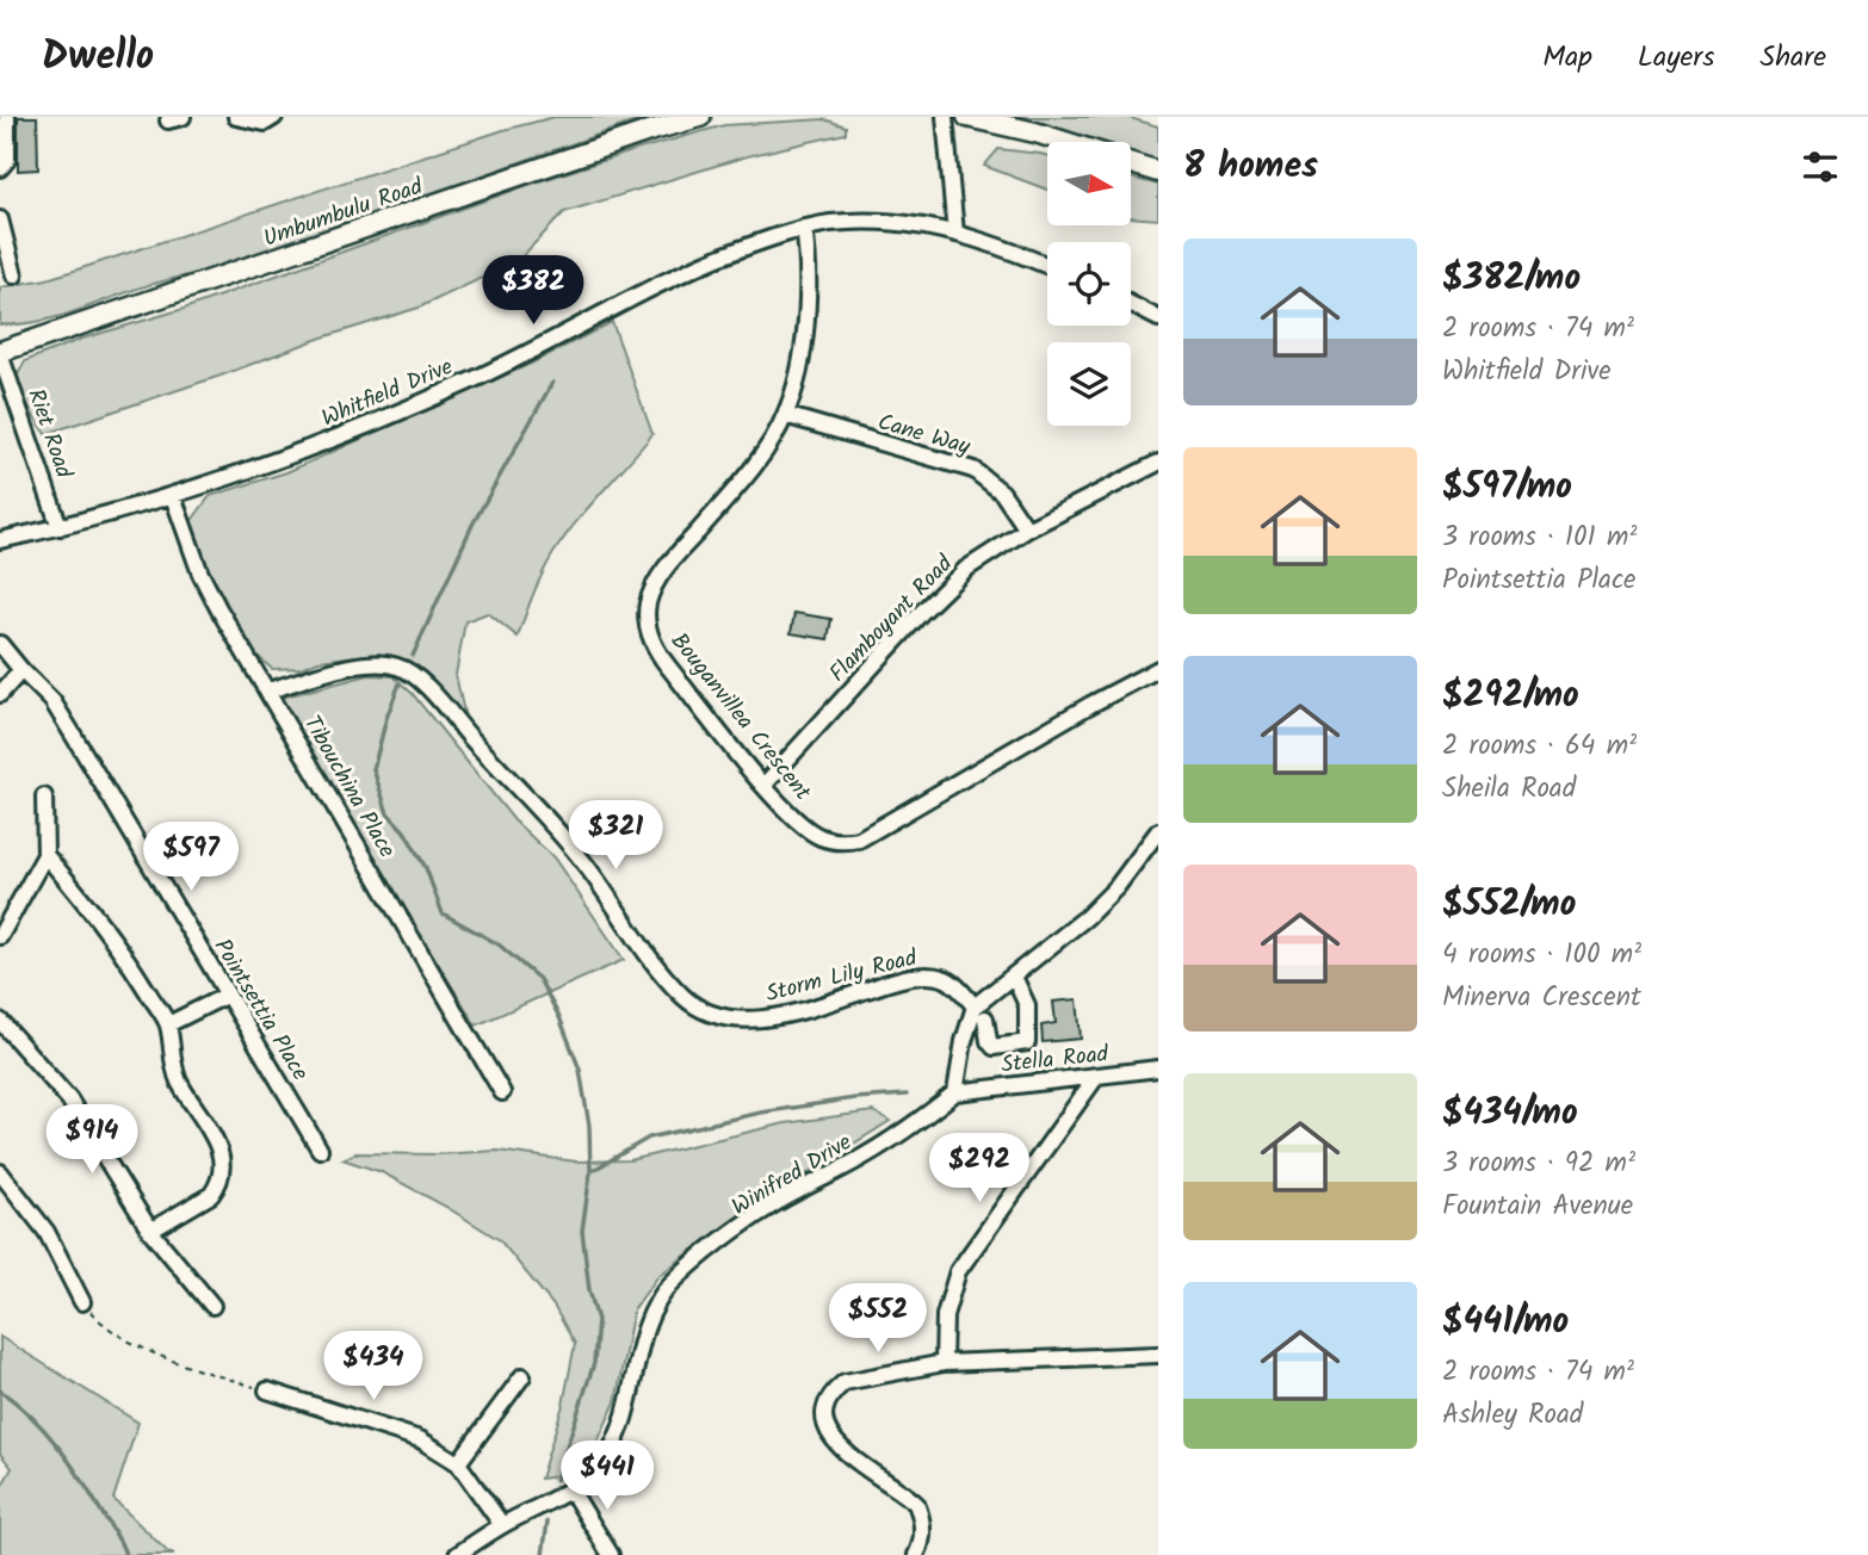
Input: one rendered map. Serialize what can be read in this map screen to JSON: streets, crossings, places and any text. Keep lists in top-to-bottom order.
{
  "streets": {
    "main road": ["Umbumbulu Road"],
    "street": [
      "Whitfield Drive",
      "Riet Road",
      "Cane Way",
      "Flamboyant Road",
      "Bouganvillea Crescent",
      "Tibouchina Place",
      "Storm Lily Road",
      "Pointsettia Place",
      "Stella Road",
      "Winifred Drive"
    ]
  },
  "crossings": [
    ["Umbumbulu Road", "Riet Road"],
    ["Whitfield Drive", "Riet Road"],
    ["Whitfield Drive", "Bouganvillea Crescent"],
    ["Whitfield Drive", "Tibouchina Place"],
    ["Cane Way", "Flamboyant Road"],
    ["Cane Way", "Bouganvillea Crescent"],
    ["Flamboyant Road", "Bouganvillea Crescent"],
    ["Tibouchina Place", "Storm Lily Road"],
    ["Stella Road", "Winifred Drive"]
  ],
  "north": "right",
  "page": {
    "header": "Dwello",
    "nav": ["Map", "Layers", "Share"],
    "heading": "8 homes",
    "list": [
      {
        "name": "$382/mo",
        "note": "2 rooms · 74 m² · Whitfield Drive"
      },
      {
        "name": "$597/mo",
        "note": "3 rooms · 101 m² · Pointsettia Place"
      },
      {
        "name": "$292/mo",
        "note": "2 rooms · 64 m² · Sheila Road"
      },
      {
        "name": "$552/mo",
        "note": "4 rooms · 100 m² · Minerva Crescent"
      },
      {
        "name": "$434/mo",
        "note": "3 rooms · 92 m² · Fountain Avenue"
      },
      {
        "name": "$441/mo",
        "note": "2 rooms · 74 m² · Ashley Road"
      }
    ],
    "price": [
      "$382",
      "$321",
      "$597",
      "$914",
      "$292",
      "$552",
      "$434",
      "$441"
    ]
  }
}
